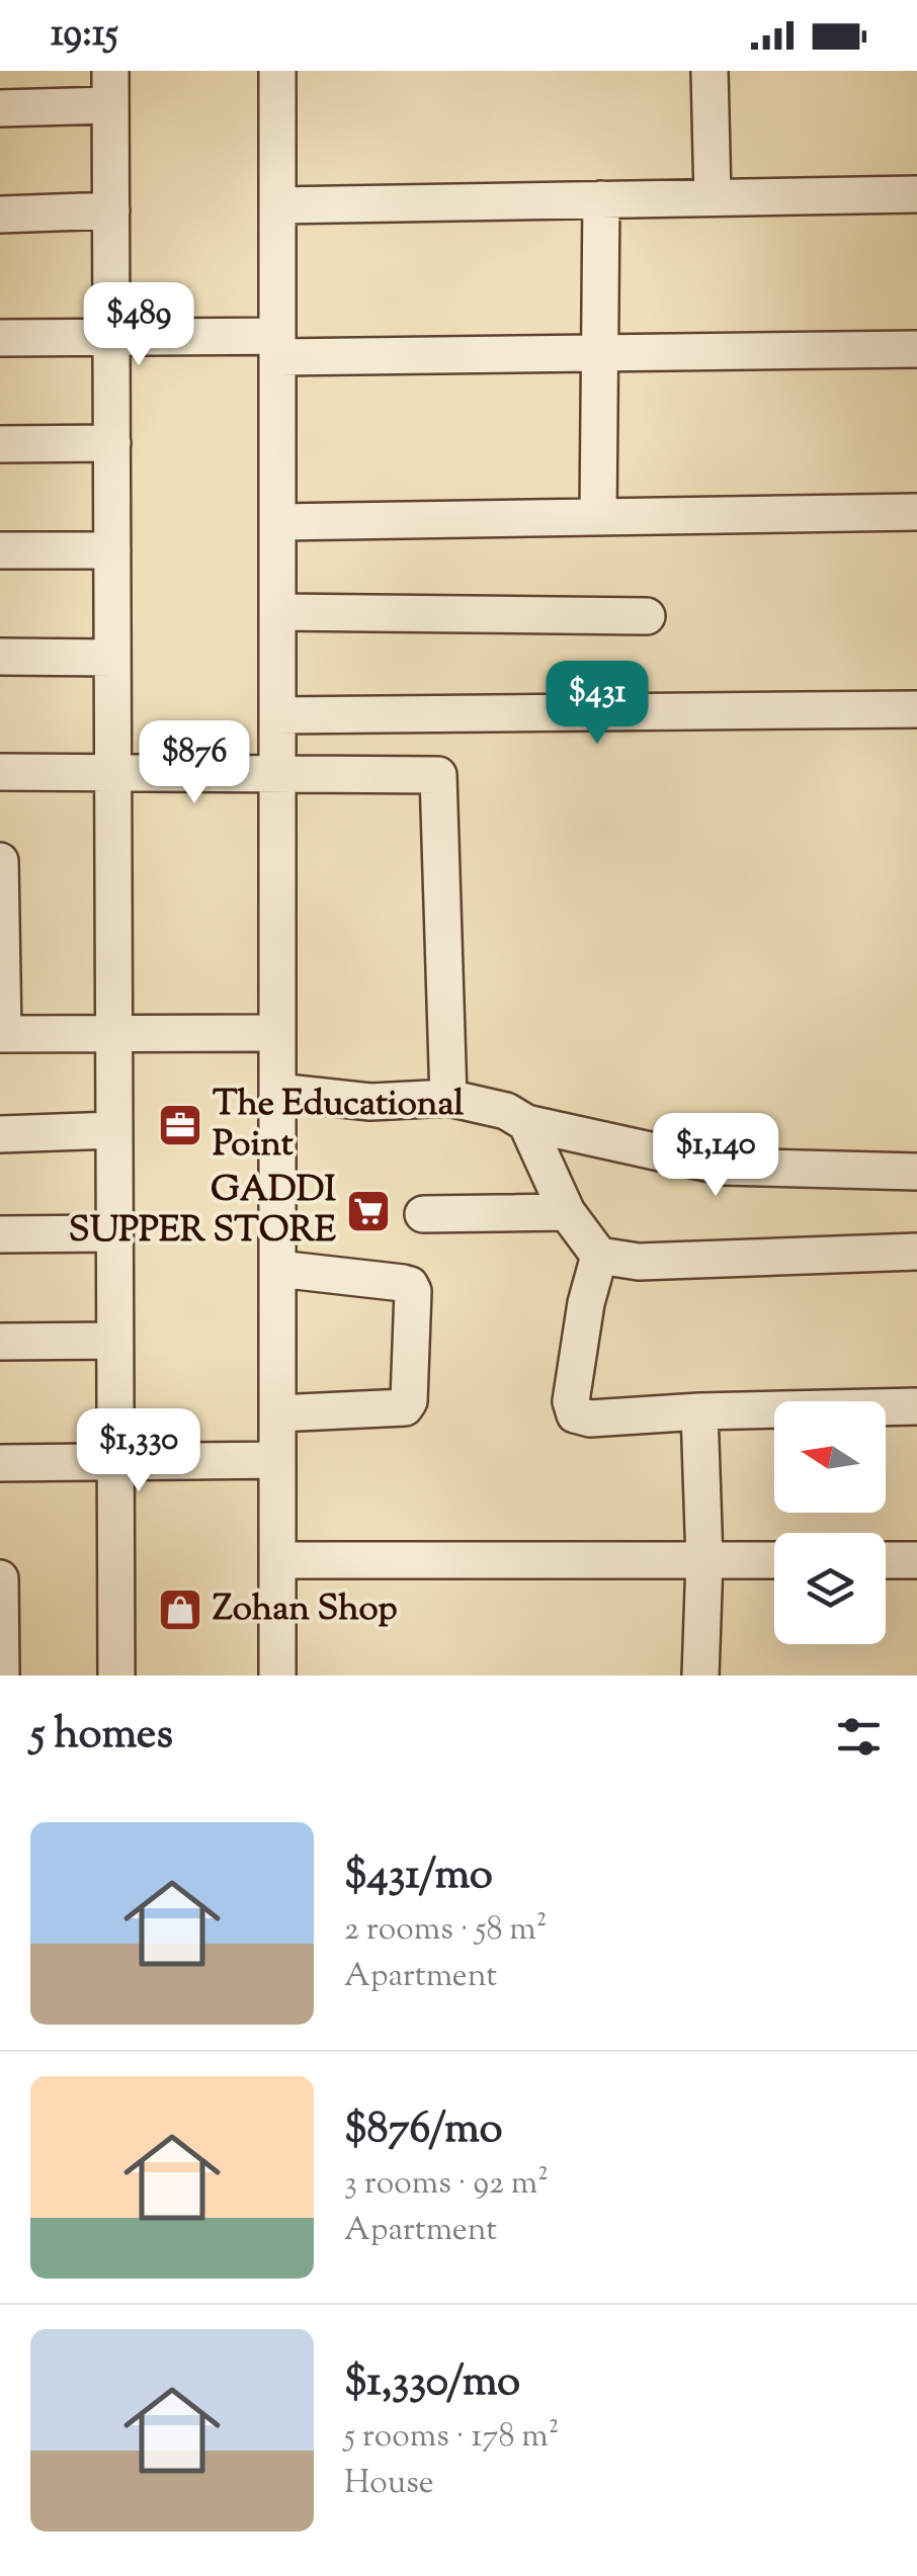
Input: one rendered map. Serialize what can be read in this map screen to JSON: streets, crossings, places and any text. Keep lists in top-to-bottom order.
{
  "places": {
    "office": ["The Educational Point"],
    "supermarket": ["GADDI SUPPER STORE"],
    "shop": ["Zohan Shop"]
  },
  "north": "left",
  "page": {
    "status": "19:15",
    "price": [
      "$489",
      "$431",
      "$876",
      "$1,140",
      "$1,330"
    ],
    "heading": "5 homes",
    "list": [
      {
        "name": "$431/mo",
        "note": "2 rooms · 58 m² · Apartment"
      },
      {
        "name": "$876/mo",
        "note": "3 rooms · 92 m² · Apartment"
      },
      {
        "name": "$1,330/mo",
        "note": "5 rooms · 178 m² · House"
      }
    ]
  }
}
